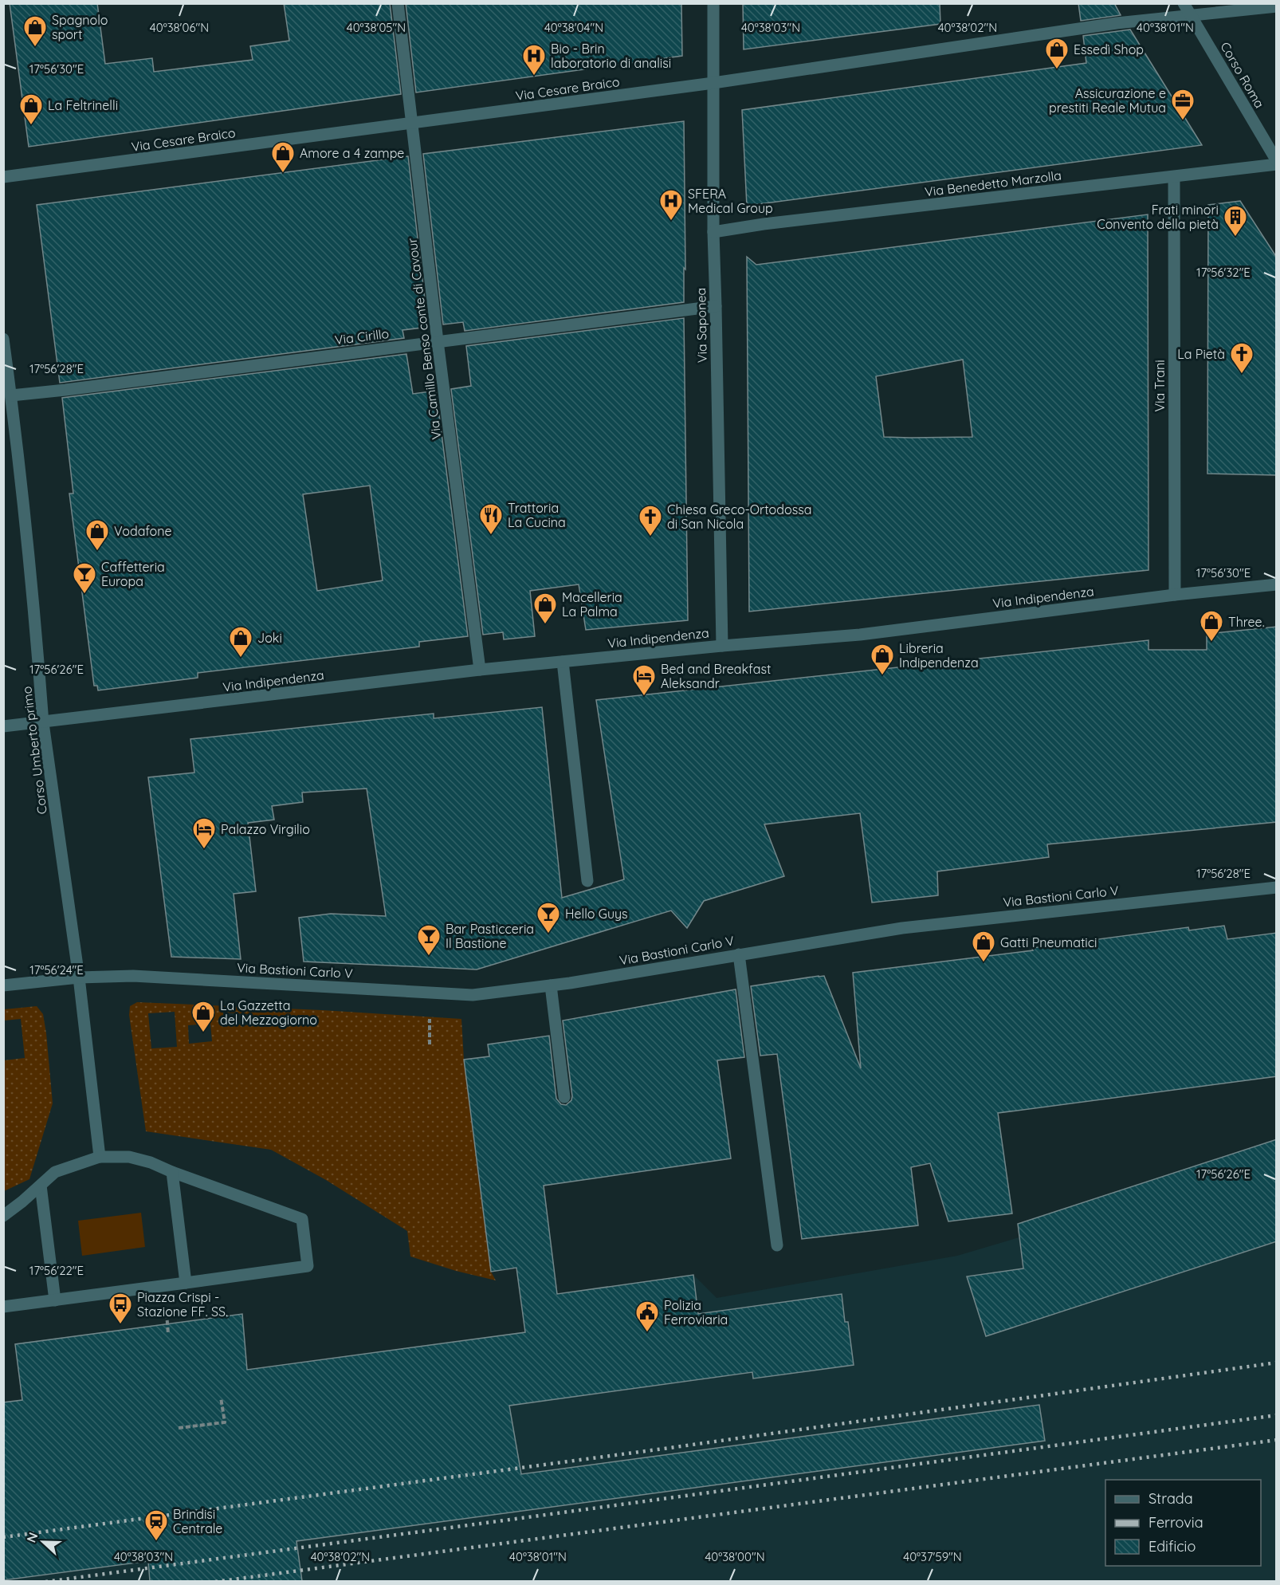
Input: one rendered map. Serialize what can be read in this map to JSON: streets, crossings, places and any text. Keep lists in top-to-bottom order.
{
  "streets": {
    "street": [
      "Corso Roma",
      "Via Cesare Braico",
      "Via Benedetto Marzolla",
      "Via Saponea",
      "Via Cirillo",
      "Via Camillo Benso conte di Cavour",
      "Via Trani",
      "Via Indipendenza",
      "Corso Umberto primo",
      "Via Bastioni Carlo V"
    ]
  },
  "crossings": [
    ["Corso Roma", "Via Cesare Braico"],
    ["Corso Roma", "Via Benedetto Marzolla"],
    ["Via Cesare Braico", "Via Saponea"],
    ["Via Cesare Braico", "Via Camillo Benso conte di Cavour"],
    ["Via Benedetto Marzolla", "Via Saponea"],
    ["Via Benedetto Marzolla", "Via Trani"],
    ["Via Saponea", "Via Cirillo"],
    ["Via Saponea", "Via Indipendenza"],
    ["Via Cirillo", "Via Camillo Benso conte di Cavour"],
    ["Via Cirillo", "Corso Umberto primo"],
    ["Via Camillo Benso conte di Cavour", "Via Indipendenza"],
    ["Via Trani", "Via Indipendenza"],
    ["Via Indipendenza", "Corso Umberto primo"],
    ["Corso Umberto primo", "Via Bastioni Carlo V"]
  ],
  "places": {
    "shop": [
      "Spagnolo sport",
      "Essedì Shop",
      "La Feltrinelli",
      "Amore a 4 zampe",
      "Vodafone",
      "Macelleria La Palma",
      "Three.",
      "Joki",
      "Libreria Indipendenza",
      "Gatti Pneumatici",
      "La Gazzetta del Mezzogiorno"
    ],
    "hospital": ["Bio - Brin laboratorio di analisi", "SFERA Medical Group"],
    "office": ["Assicurazione e prestiti Reale Mutua"],
    "building": ["Frati minori Convento della pietà"],
    "church": ["La Pietà", "Chiesa Greco-Ortodossa di San Nicola"],
    "restaurant": ["Trattoria La Cucina"],
    "bar": ["Caffetteria Europa", "Hello Guys", "Bar Pasticceria Il Bastione"],
    "hotel": ["Bed and Breakfast Aleksandr", "Palazzo Virgilio"],
    "bus stop": ["Piazza Crispi - Stazione FF. SS."],
    "public building": ["Polizia Ferroviaria"],
    "station": ["Brindisi Centrale"]
  },
  "legend": ["Strada", "Ferrovia", "Edificio"],
  "north": "left",
  "coordinates": [
    "40°38'06\"N",
    "40°38'05\"N",
    "40°38'04\"N",
    "40°38'03\"N",
    "40°38'02\"N",
    "40°38'01\"N",
    "17°56'30\"E",
    "17°56'32\"E",
    "17°56'28\"E",
    "17°56'26\"E",
    "17°56'24\"E",
    "17°56'22\"E",
    "40°38'00\"N",
    "40°37'59\"N"
  ]
}
